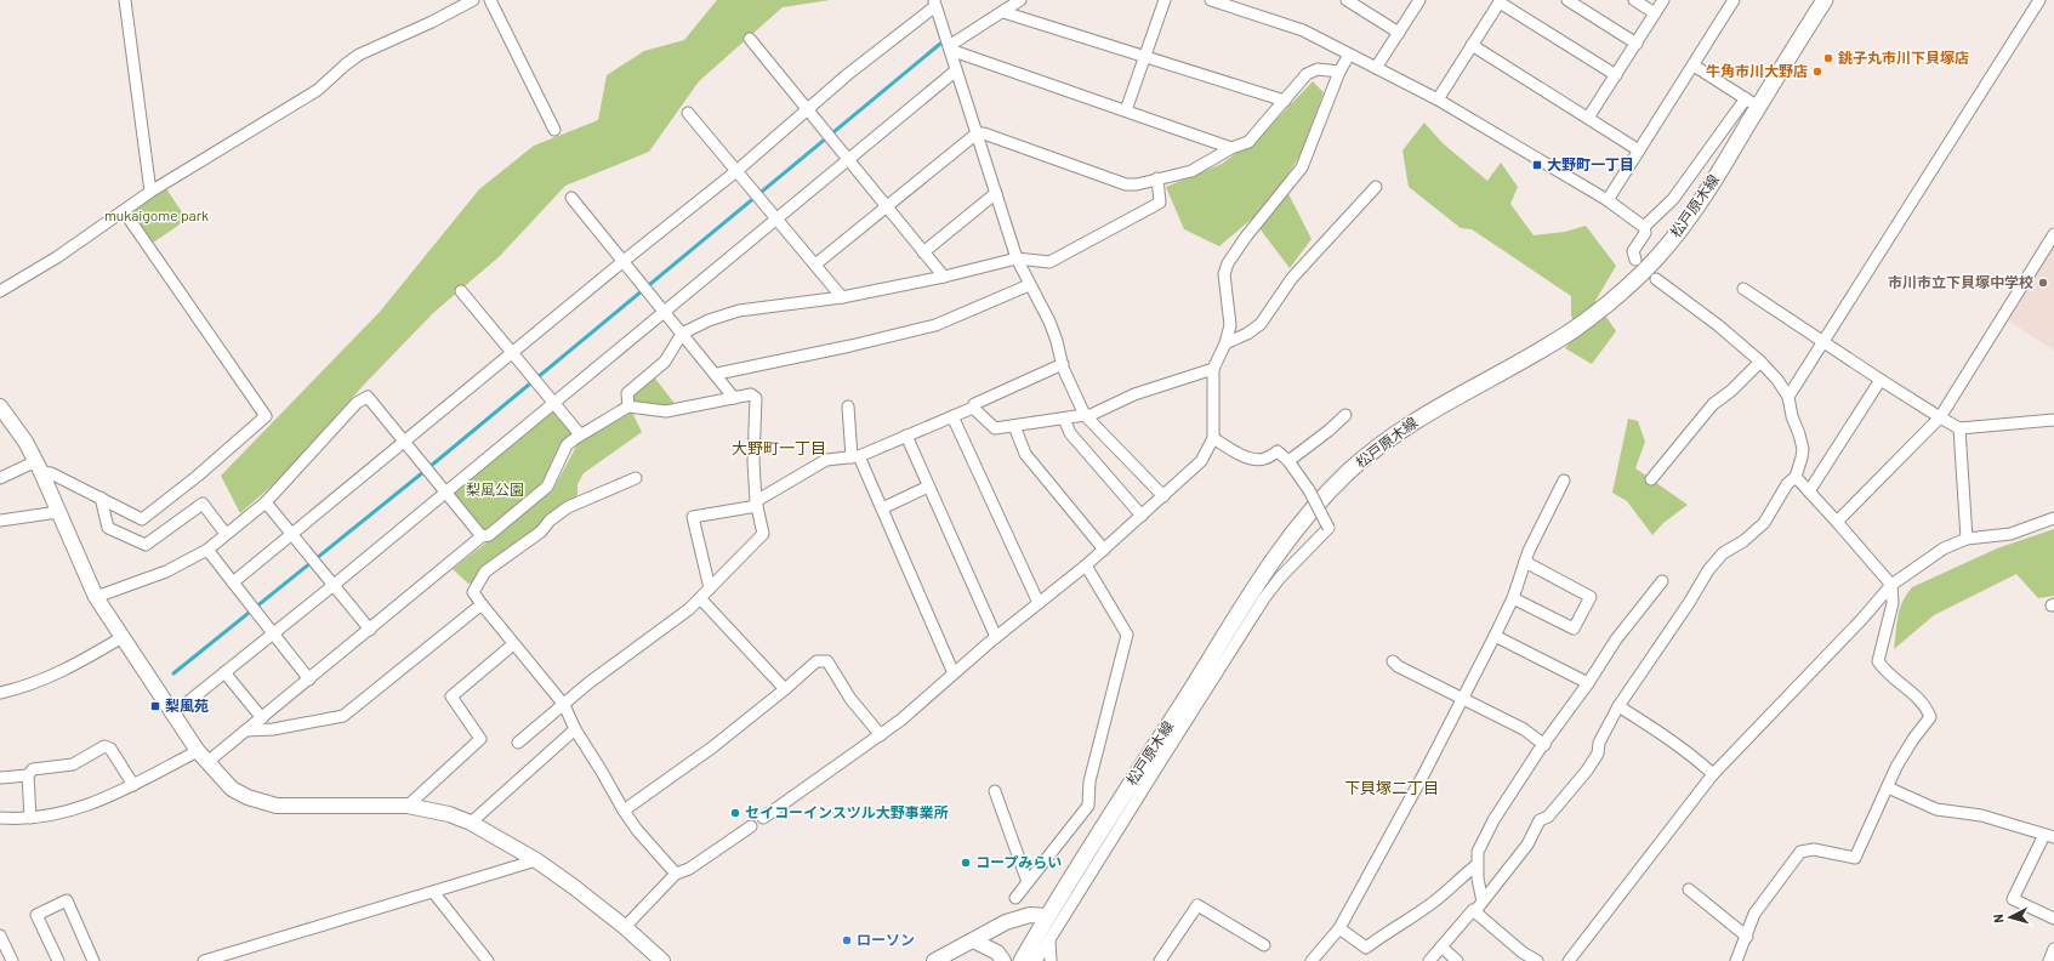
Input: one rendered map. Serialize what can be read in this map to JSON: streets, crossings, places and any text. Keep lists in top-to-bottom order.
{
  "streets": {
    "main road": ["松戸原木線"]
  },
  "districts": ["大野町一丁目", "下貝塚二丁目"],
  "parks": ["mukaigome park", "梨風公園"],
  "places": {
    "other": [
      "銚子丸市川下貝塚店",
      "牛角市川大野店",
      "市川市立下貝塚中学校",
      "セイコーインスツル大野事業所",
      "コープみらい",
      "ローソン"
    ],
    "transit": ["大野町一丁目", "梨風苑"]
  },
  "north": "left"
}
